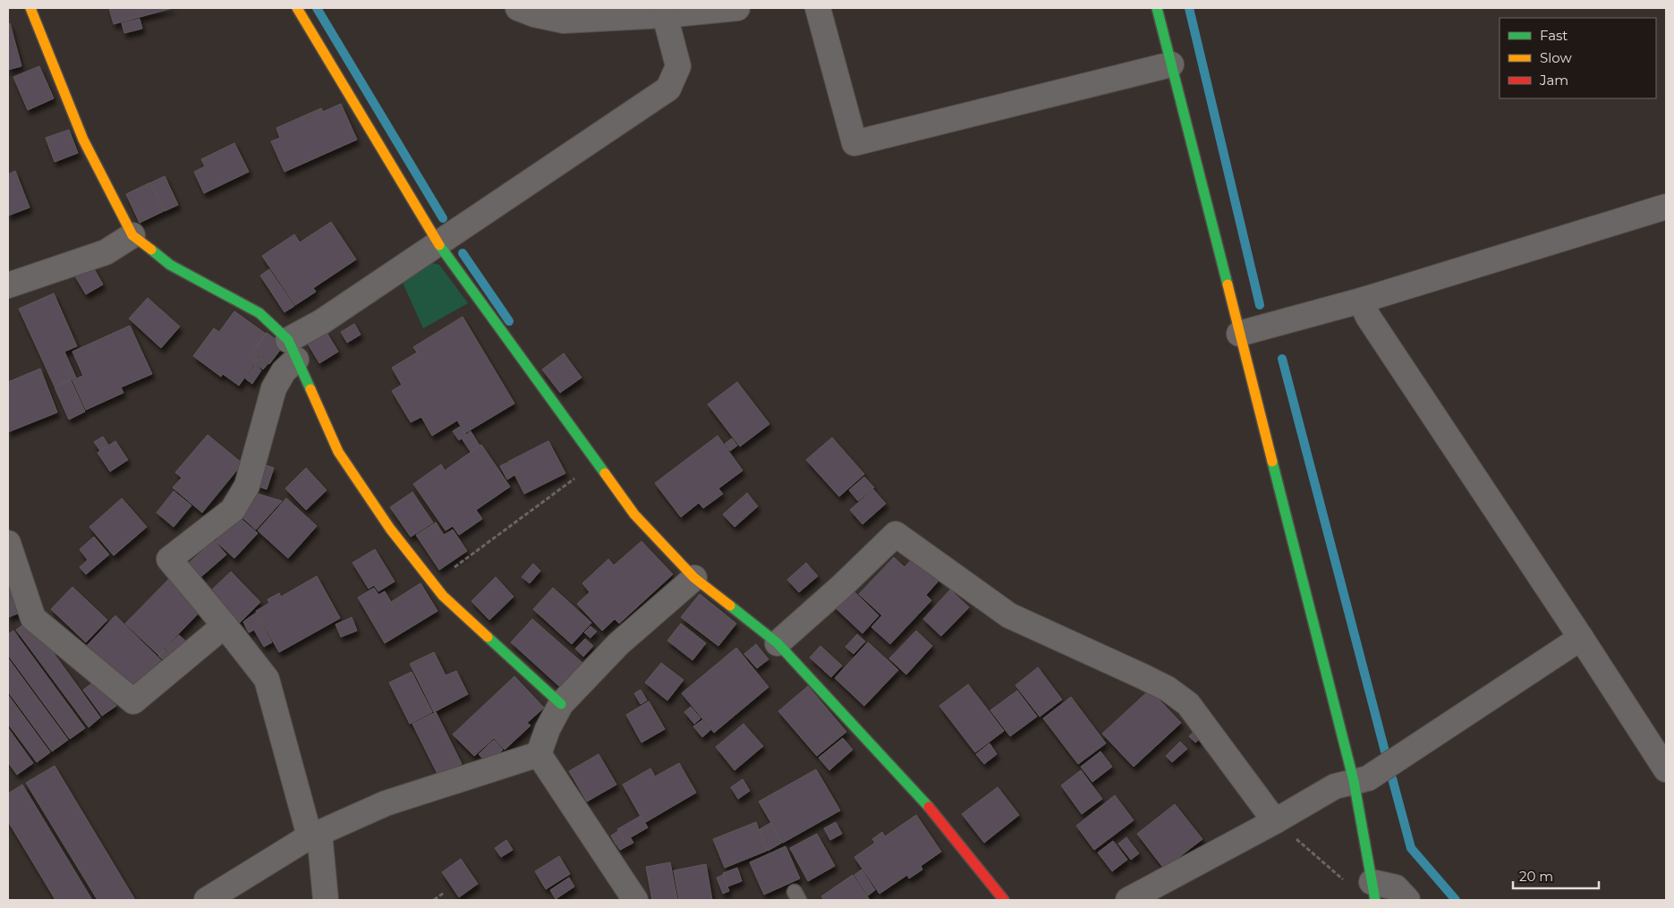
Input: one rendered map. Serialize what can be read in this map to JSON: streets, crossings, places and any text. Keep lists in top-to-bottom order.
{
  "legend": ["Fast", "Slow", "Jam"],
  "scale_bar": "20 m"
}
